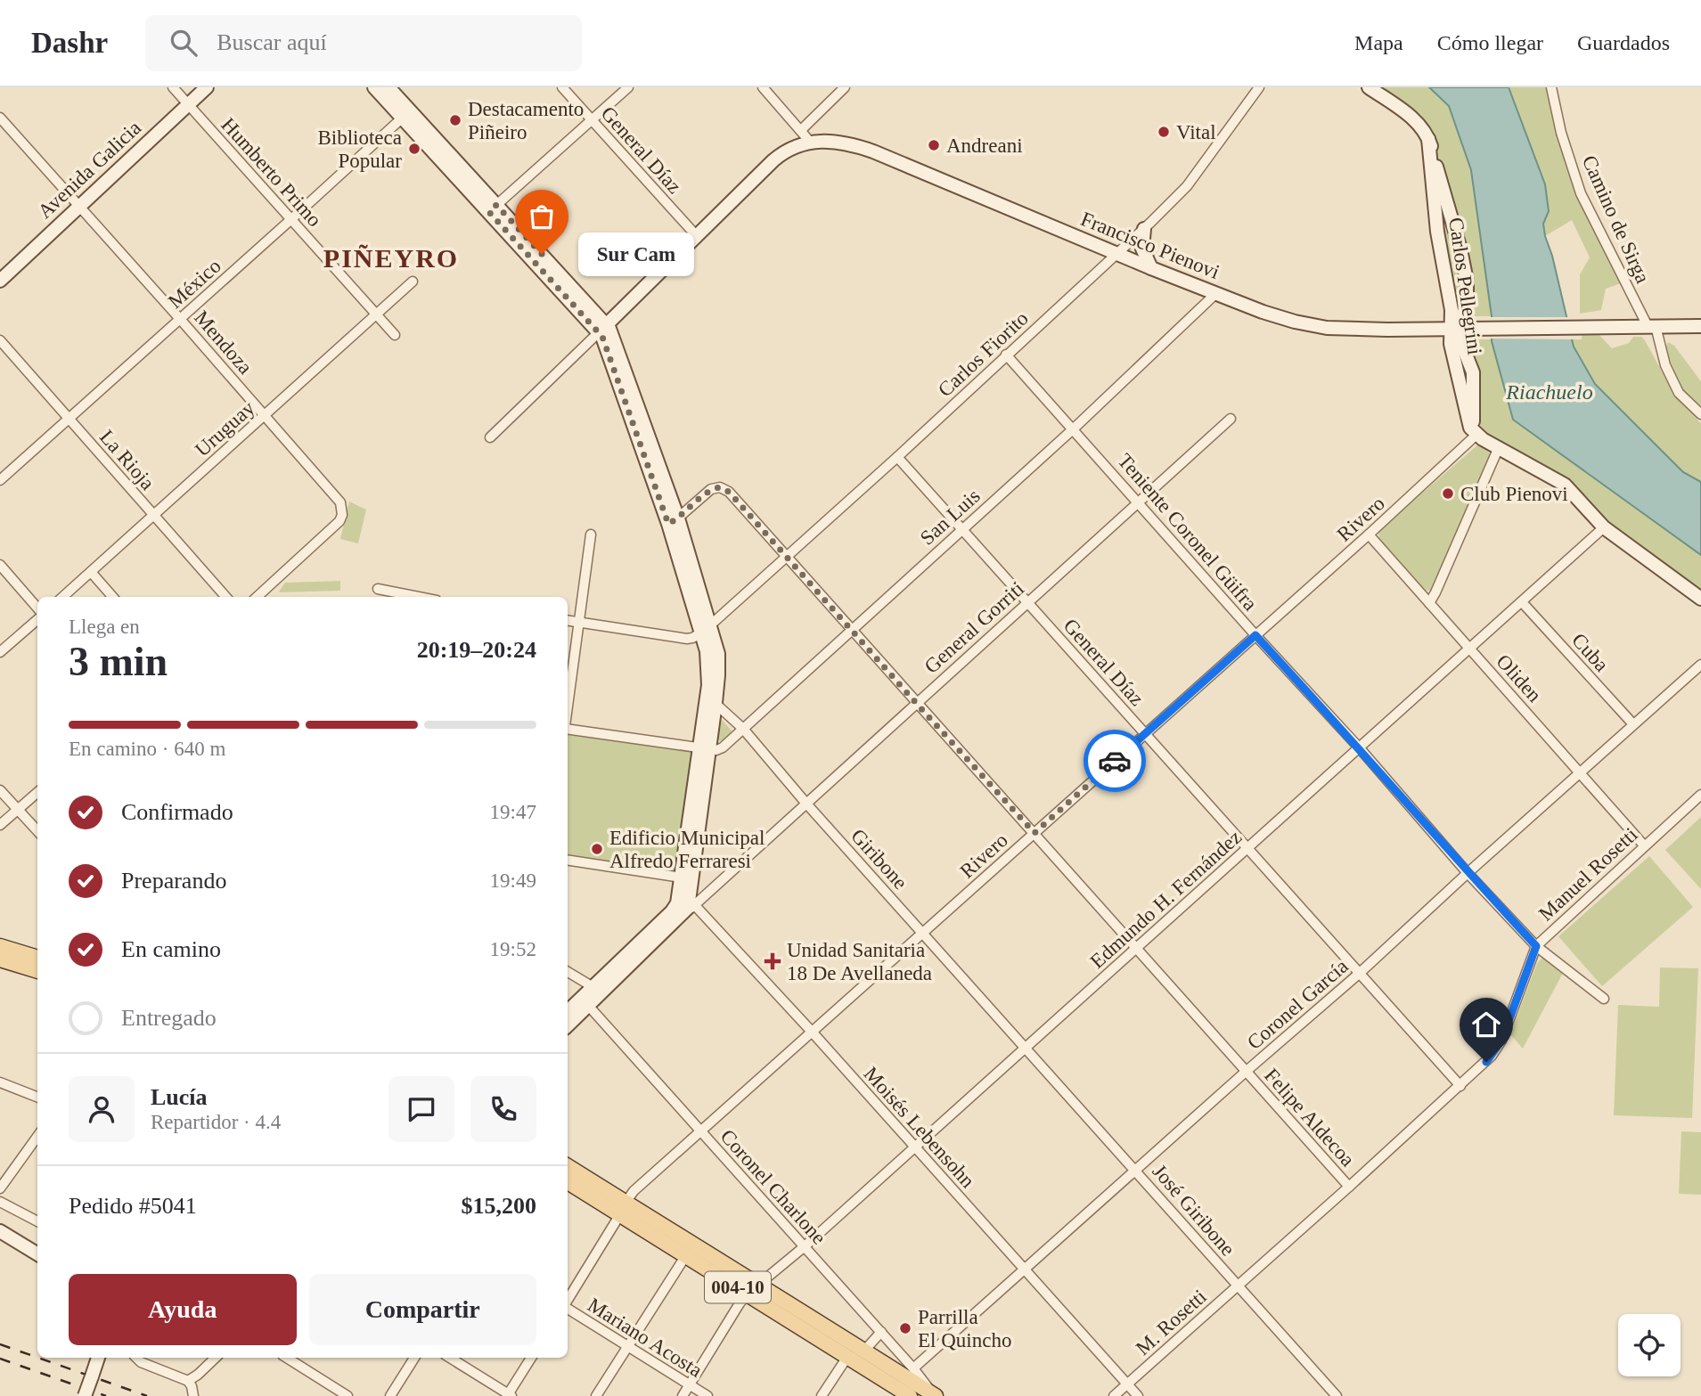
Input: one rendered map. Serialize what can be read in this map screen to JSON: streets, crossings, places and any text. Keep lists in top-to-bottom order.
{
  "streets": {
    "main road": [
      "Avenida Galicia",
      "Francisco Pienovi",
      "Carlos Pellegrini",
      "004-10"
    ],
    "street": [
      "General Díaz",
      "Humberto Primo",
      "Camino de Sirga",
      "México",
      "Mendoza",
      "Carlos Fiorito",
      "Uruguay",
      "La Rioja",
      "San Luis",
      "Rivero",
      "Teniente Coronel Güifra",
      "General Gorriti",
      "Cuba",
      "Oliden",
      "Giribone",
      "Manuel Rosetti",
      "Edmundo H. Fernández",
      "Coronel García",
      "Felipe Aldecoa",
      "Moisés Lebensohn",
      "Coronel Charlone",
      "José Giribone",
      "M. Rosetti",
      "Mariano Acosta"
    ]
  },
  "crossings": [
    ["General Díaz", "Carlos Fiorito"],
    ["General Díaz", "San Luis"],
    ["General Díaz", "Rivero"],
    ["General Díaz", "General Gorriti"],
    ["General Díaz", "Manuel Rosetti"],
    ["General Díaz", "Edmundo H. Fernández"],
    ["General Díaz", "Coronel García"],
    ["Avenida Galicia", "Humberto Primo"],
    ["Avenida Galicia", "Mendoza"],
    ["Humberto Primo", "México"],
    ["Humberto Primo", "Uruguay"],
    ["Camino de Sirga", "Francisco Pienovi"],
    ["Francisco Pienovi", "Carlos Pellegrini"],
    ["Francisco Pienovi", "Carlos Fiorito"],
    ["Francisco Pienovi", "San Luis"],
    ["México", "Mendoza"],
    ["México", "La Rioja"],
    ["Carlos Pellegrini", "Rivero"],
    ["Mendoza", "Uruguay"],
    ["Carlos Fiorito", "Teniente Coronel Güifra"],
    ["Carlos Fiorito", "Felipe Aldecoa"],
    ["Uruguay", "La Rioja"],
    ["San Luis", "Teniente Coronel Güifra"],
    ["San Luis", "Giribone"],
    ["San Luis", "Felipe Aldecoa"],
    ["Rivero", "Teniente Coronel Güifra"],
    ["Rivero", "Oliden"],
    ["Rivero", "Giribone"],
    ["Rivero", "Felipe Aldecoa"],
    ["Rivero", "Moisés Lebensohn"],
    ["Rivero", "Coronel Charlone"],
    ["Rivero", "004-10"],
    ["Teniente Coronel Güifra", "General Gorriti"],
    ["Teniente Coronel Güifra", "Manuel Rosetti"],
    ["Teniente Coronel Güifra", "Edmundo H. Fernández"],
    ["Teniente Coronel Güifra", "Coronel García"],
    ["General Gorriti", "Giribone"],
    ["General Gorriti", "Felipe Aldecoa"],
    ["General Gorriti", "Moisés Lebensohn"],
    ["Cuba", "Edmundo H. Fernández"],
    ["Cuba", "Coronel García"],
    ["Oliden", "Manuel Rosetti"],
    ["Oliden", "Edmundo H. Fernández"],
    ["Oliden", "Coronel García"],
    ["Giribone", "Edmundo H. Fernández"],
    ["Giribone", "José Giribone"],
    ["Manuel Rosetti", "Felipe Aldecoa"],
    ["Manuel Rosetti", "José Giribone"],
    ["Manuel Rosetti", "M. Rosetti"],
    ["Edmundo H. Fernández", "Felipe Aldecoa"],
    ["Edmundo H. Fernández", "Moisés Lebensohn"],
    ["Edmundo H. Fernández", "Coronel Charlone"],
    ["Edmundo H. Fernández", "José Giribone"],
    ["Edmundo H. Fernández", "004-10"],
    ["Edmundo H. Fernández", "Mariano Acosta"],
    ["Coronel García", "Felipe Aldecoa"],
    ["Coronel García", "Moisés Lebensohn"],
    ["Coronel García", "Coronel Charlone"],
    ["Coronel García", "José Giribone"],
    ["Moisés Lebensohn", "M. Rosetti"],
    ["Coronel Charlone", "004-10"],
    ["José Giribone", "M. Rosetti"]
  ],
  "districts": ["PIÑEYRO"],
  "water": ["Riachuelo"],
  "places": {
    "other": [
      "Destacamento Piñeiro",
      "Vital",
      "Andreani",
      "Biblioteca Popular",
      "Sur Cam",
      "Club Pienovi",
      "Edificio Municipal Alfredo Ferraresi",
      "Parrilla El Quincho"
    ],
    "health": ["Unidad Sanitaria 18 De Avellaneda"]
  },
  "page": {
    "header": "Dashr",
    "search": "Buscar aquí",
    "nav": ["Mapa", "Cómo llegar", "Guardados"],
    "bubble": "Sur Cam",
    "heading": ["3 min", "Llega en", "20:19–20:24"],
    "panel": [
      "Lucía",
      "Repartidor · 4.4",
      "Pedido #5041",
      "$15,200"
    ],
    "bar": "En camino · 640 m",
    "list": [
      ["Confirmado", "19:47"],
      ["Preparando", "19:49"],
      ["En camino", "19:52"],
      "Entregado"
    ],
    "buttons": ["Ayuda", "Compartir"]
  }
}
